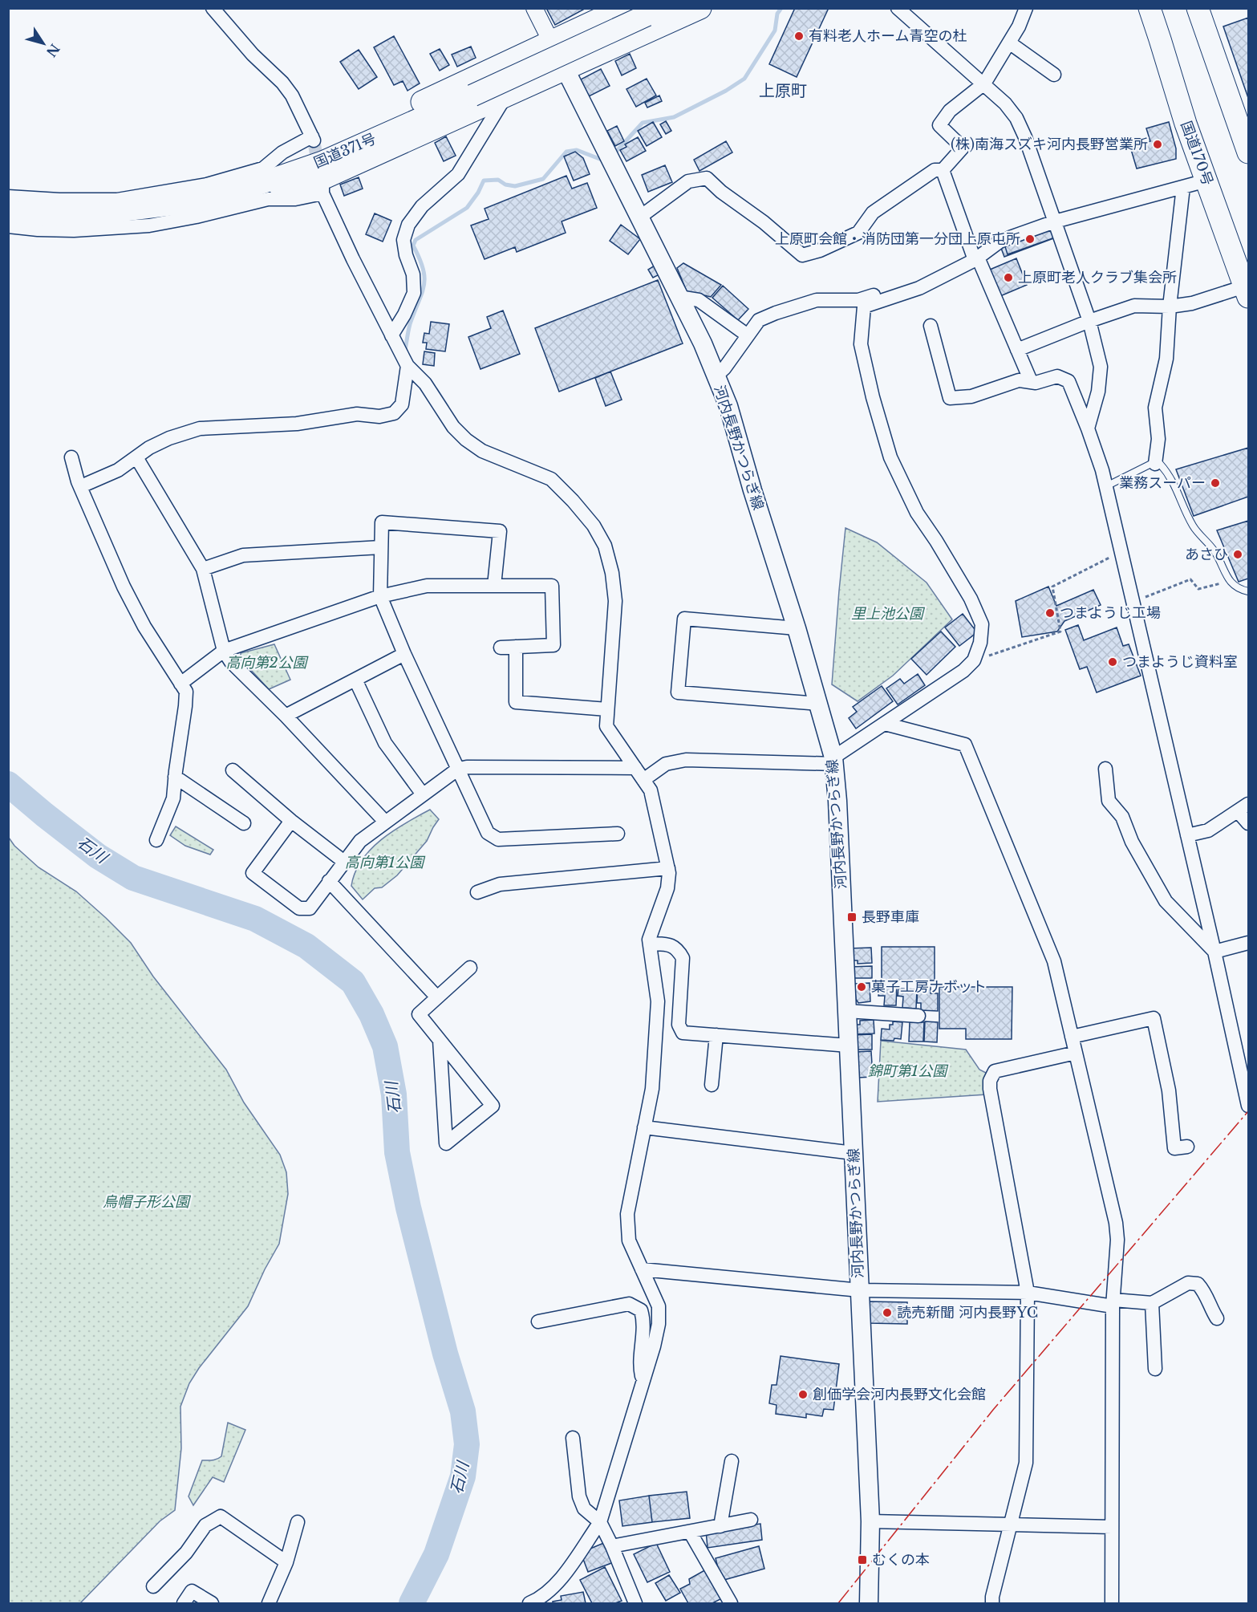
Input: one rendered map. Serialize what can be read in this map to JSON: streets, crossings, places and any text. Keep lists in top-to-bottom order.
{
  "streets": {
    "highway": ["国道371号", "国道170号"],
    "main road": ["河内長野かつらぎ線"]
  },
  "districts": ["上原町"],
  "water": ["石川"],
  "parks": [
    "里上池公園",
    "高向第2公園",
    "高向第1公園",
    "錦町第1公園",
    "烏帽子形公園"
  ],
  "places": {
    "other": [
      "有料老人ホーム青空の杜",
      "(株)南海スズキ河内長野営業所",
      "上原町会館・消防団第一分団上原屯所",
      "上原町老人クラブ集会所",
      "業務スーパー",
      "あさひ",
      "つまようじ工場",
      "つまようじ資料室",
      "菓子工房ナボット",
      "読売新聞 河内長野YC",
      "創価学会河内長野文化会館"
    ],
    "transit": ["長野車庫", "むくの本"]
  },
  "north": "bottom right"
}
